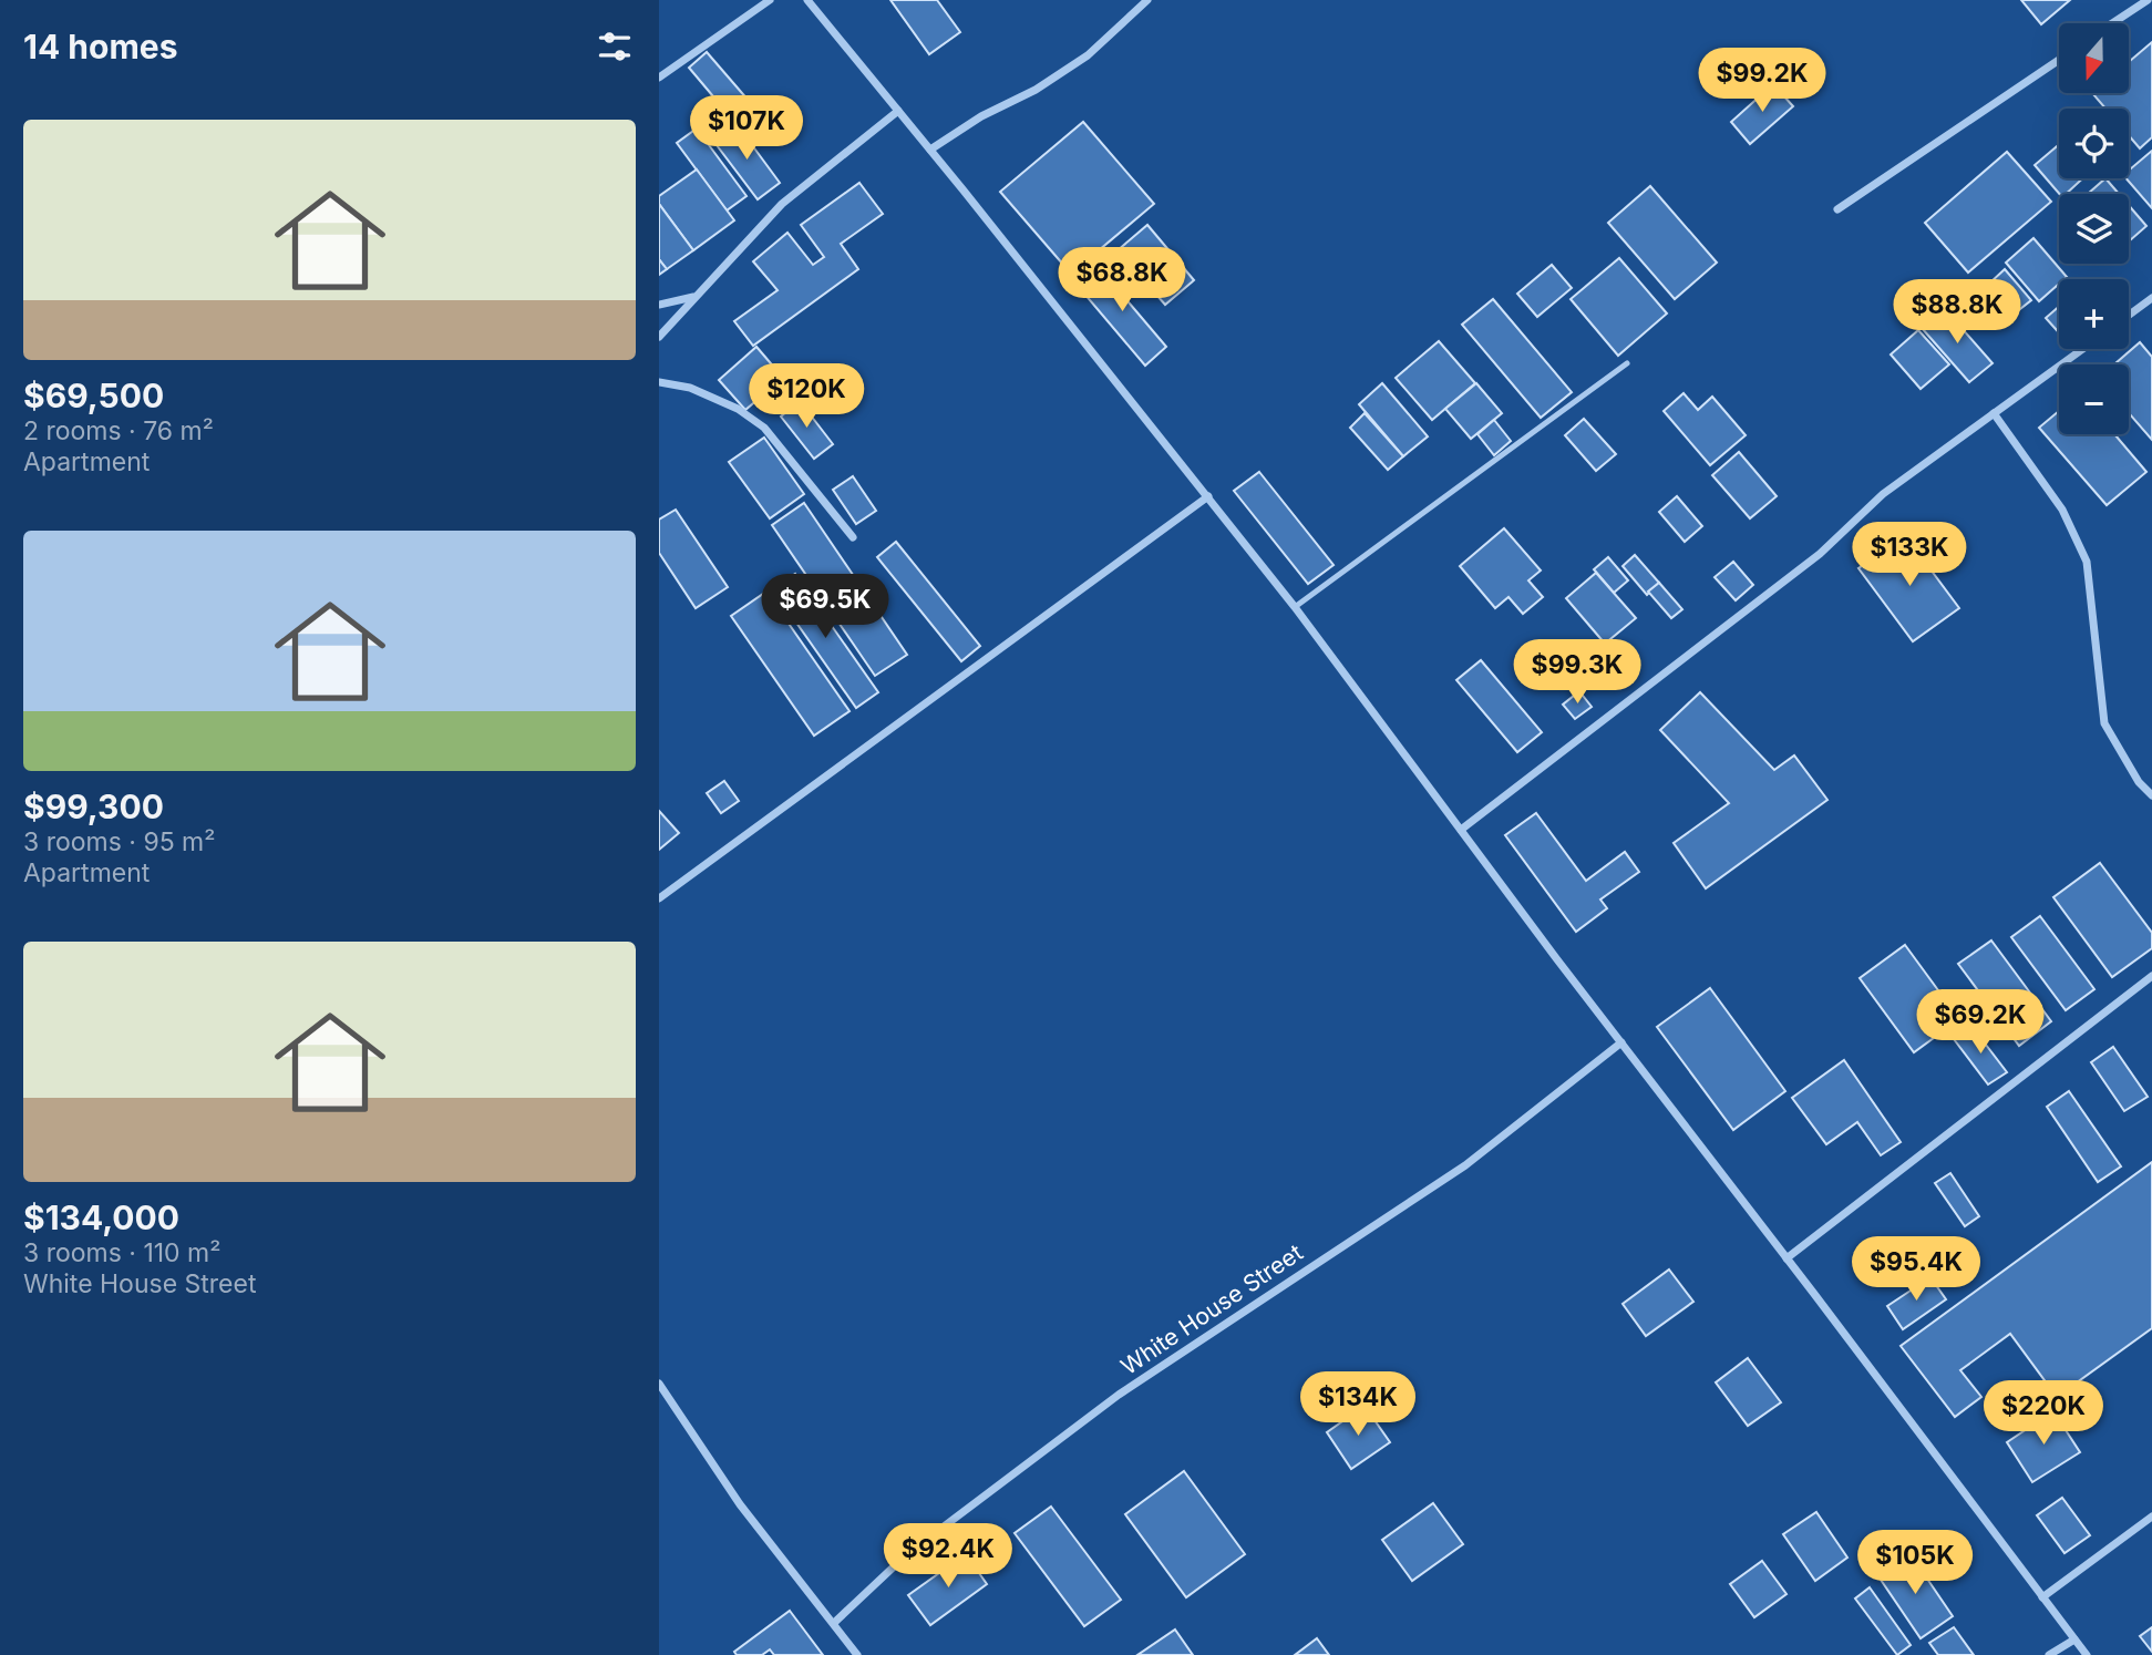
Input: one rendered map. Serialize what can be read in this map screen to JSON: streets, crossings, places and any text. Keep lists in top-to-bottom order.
{
  "streets": {
    "street": ["White House Street"]
  },
  "north": "bottom",
  "page": {
    "heading": "14 homes",
    "map_buttons": ["+", "−"],
    "price": [
      "$99.2K",
      "$107K",
      "$68.8K",
      "$88.8K",
      "$120K",
      "$133K",
      "$69.5K",
      "$99.3K",
      "$69.2K",
      "$95.4K",
      "$134K",
      "$220K",
      "$92.4K",
      "$105K"
    ],
    "list": [
      {
        "name": "$69,500",
        "note": "2 rooms · 76 m² · Apartment"
      },
      {
        "name": "$99,300",
        "note": "3 rooms · 95 m² · Apartment"
      },
      {
        "name": "$134,000",
        "note": "3 rooms · 110 m² · White House Street"
      }
    ]
  }
}
